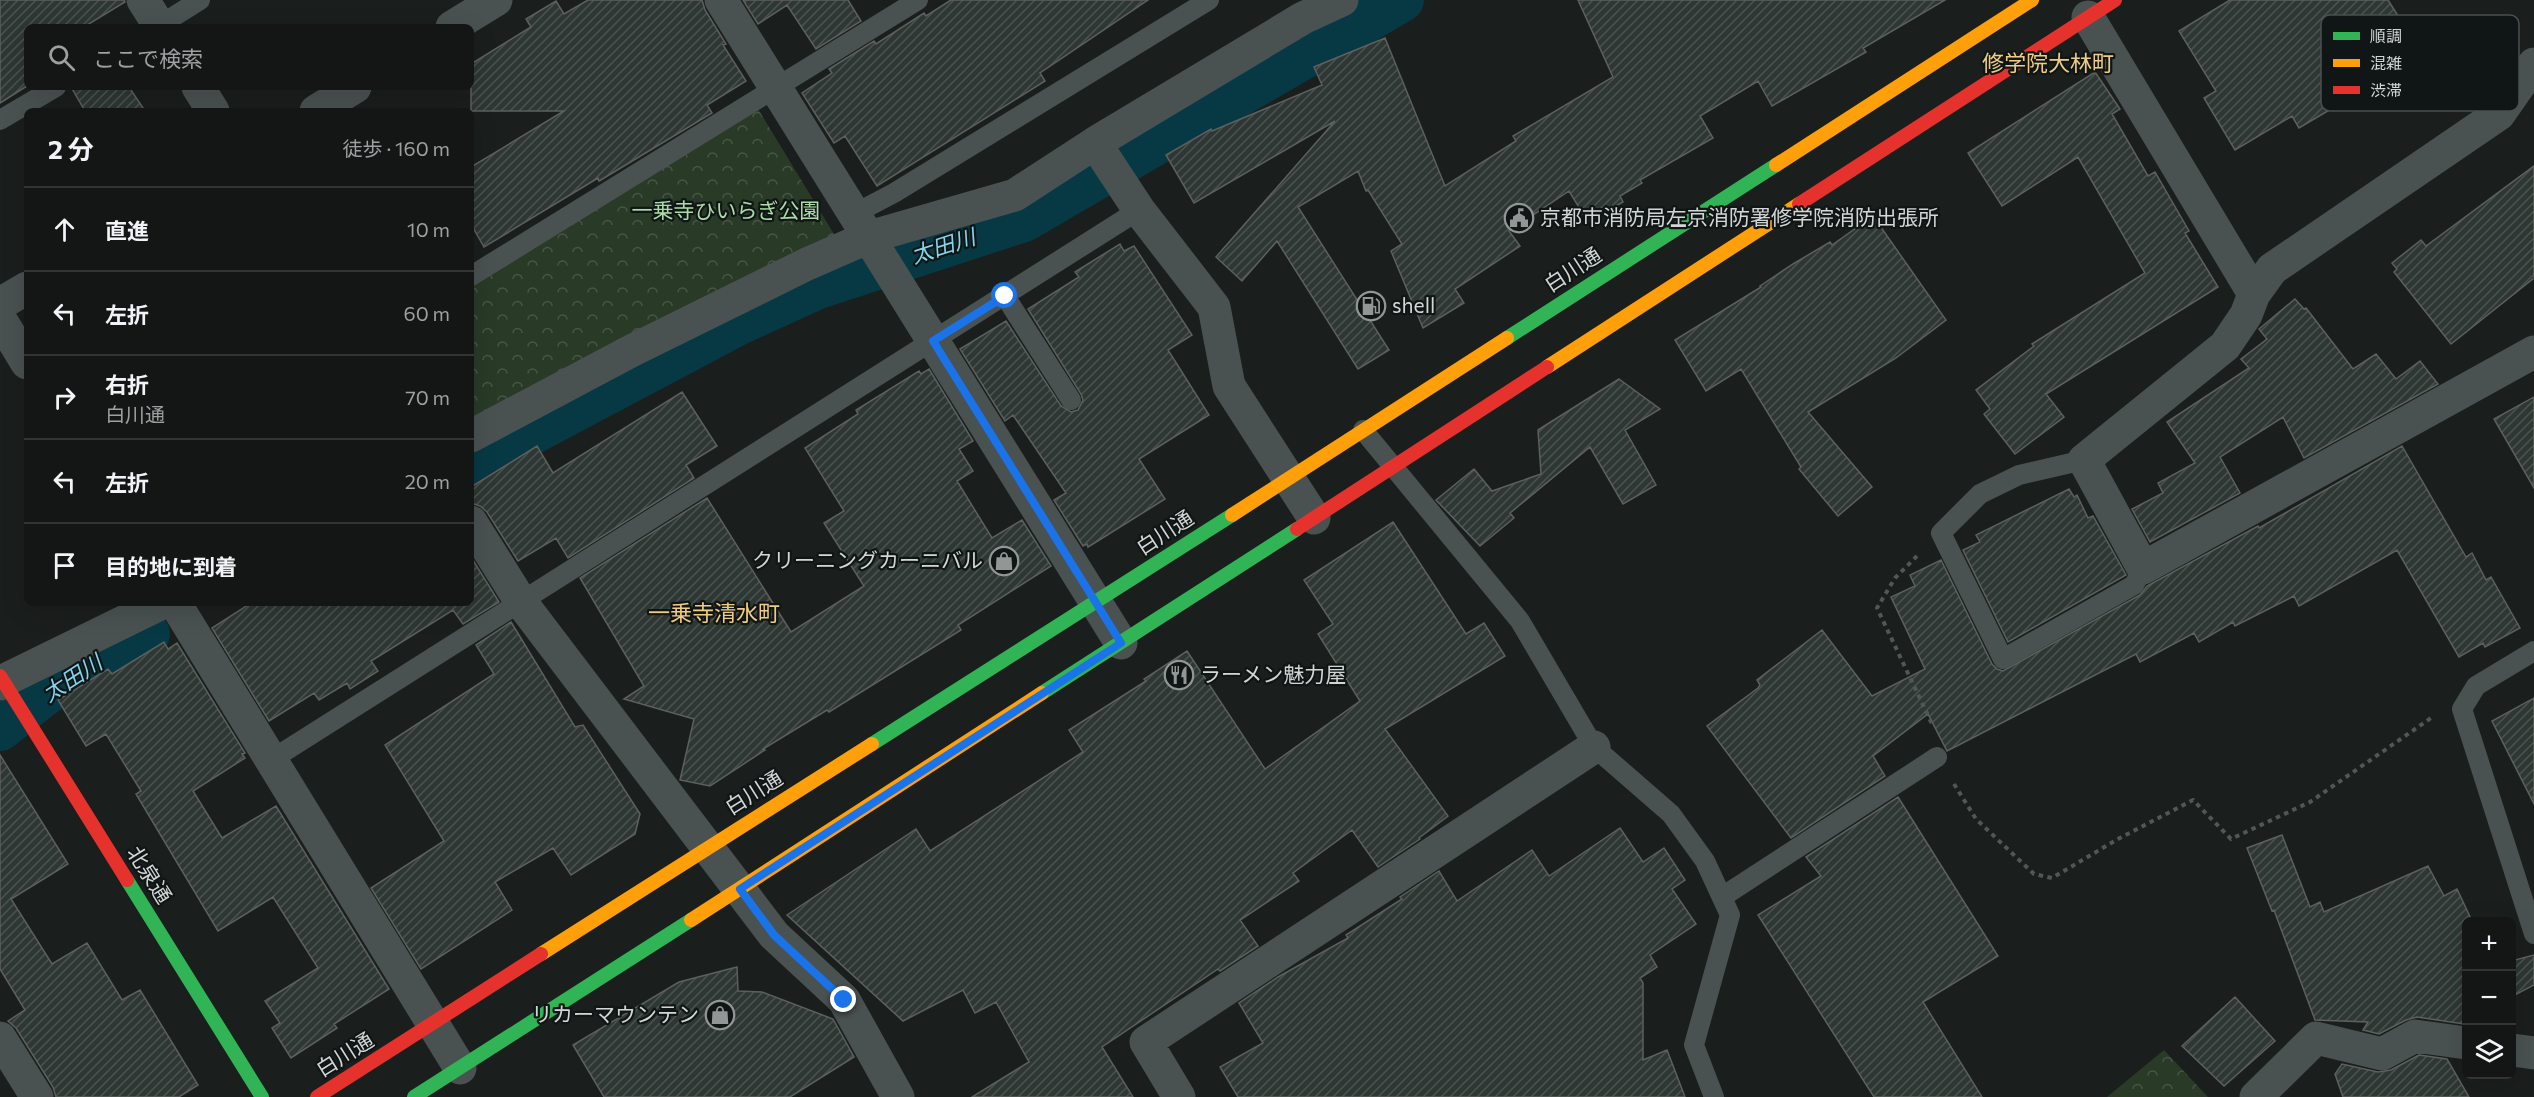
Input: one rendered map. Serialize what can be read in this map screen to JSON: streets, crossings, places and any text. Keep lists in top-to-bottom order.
{
  "streets": {
    "street": ["白川通", "北泉通"]
  },
  "districts": ["修学院大林町", "一乗寺清水町"],
  "water": ["太田川"],
  "parks": ["一乗寺ひいらぎ公園"],
  "places": {
    "public building": ["京都市消防局左京消防署修学院消防出張所"],
    "fuel station": ["shell"],
    "shop": ["クリーニングカーニバル", "リカーマウンテン"],
    "restaurant": ["ラーメン魅力屋"]
  },
  "legend": ["順調", "混雑", "渋滞"],
  "page": {
    "search": "ここで検索",
    "heading": ["2 分", "徒歩 · 160 m"],
    "list": [
      ["直進", "10 m"],
      ["左折", "60 m"],
      ["右折", "白川通", "70 m"],
      ["左折", "20 m"],
      "目的地に到着"
    ],
    "map_buttons": ["+", "−"]
  }
}
